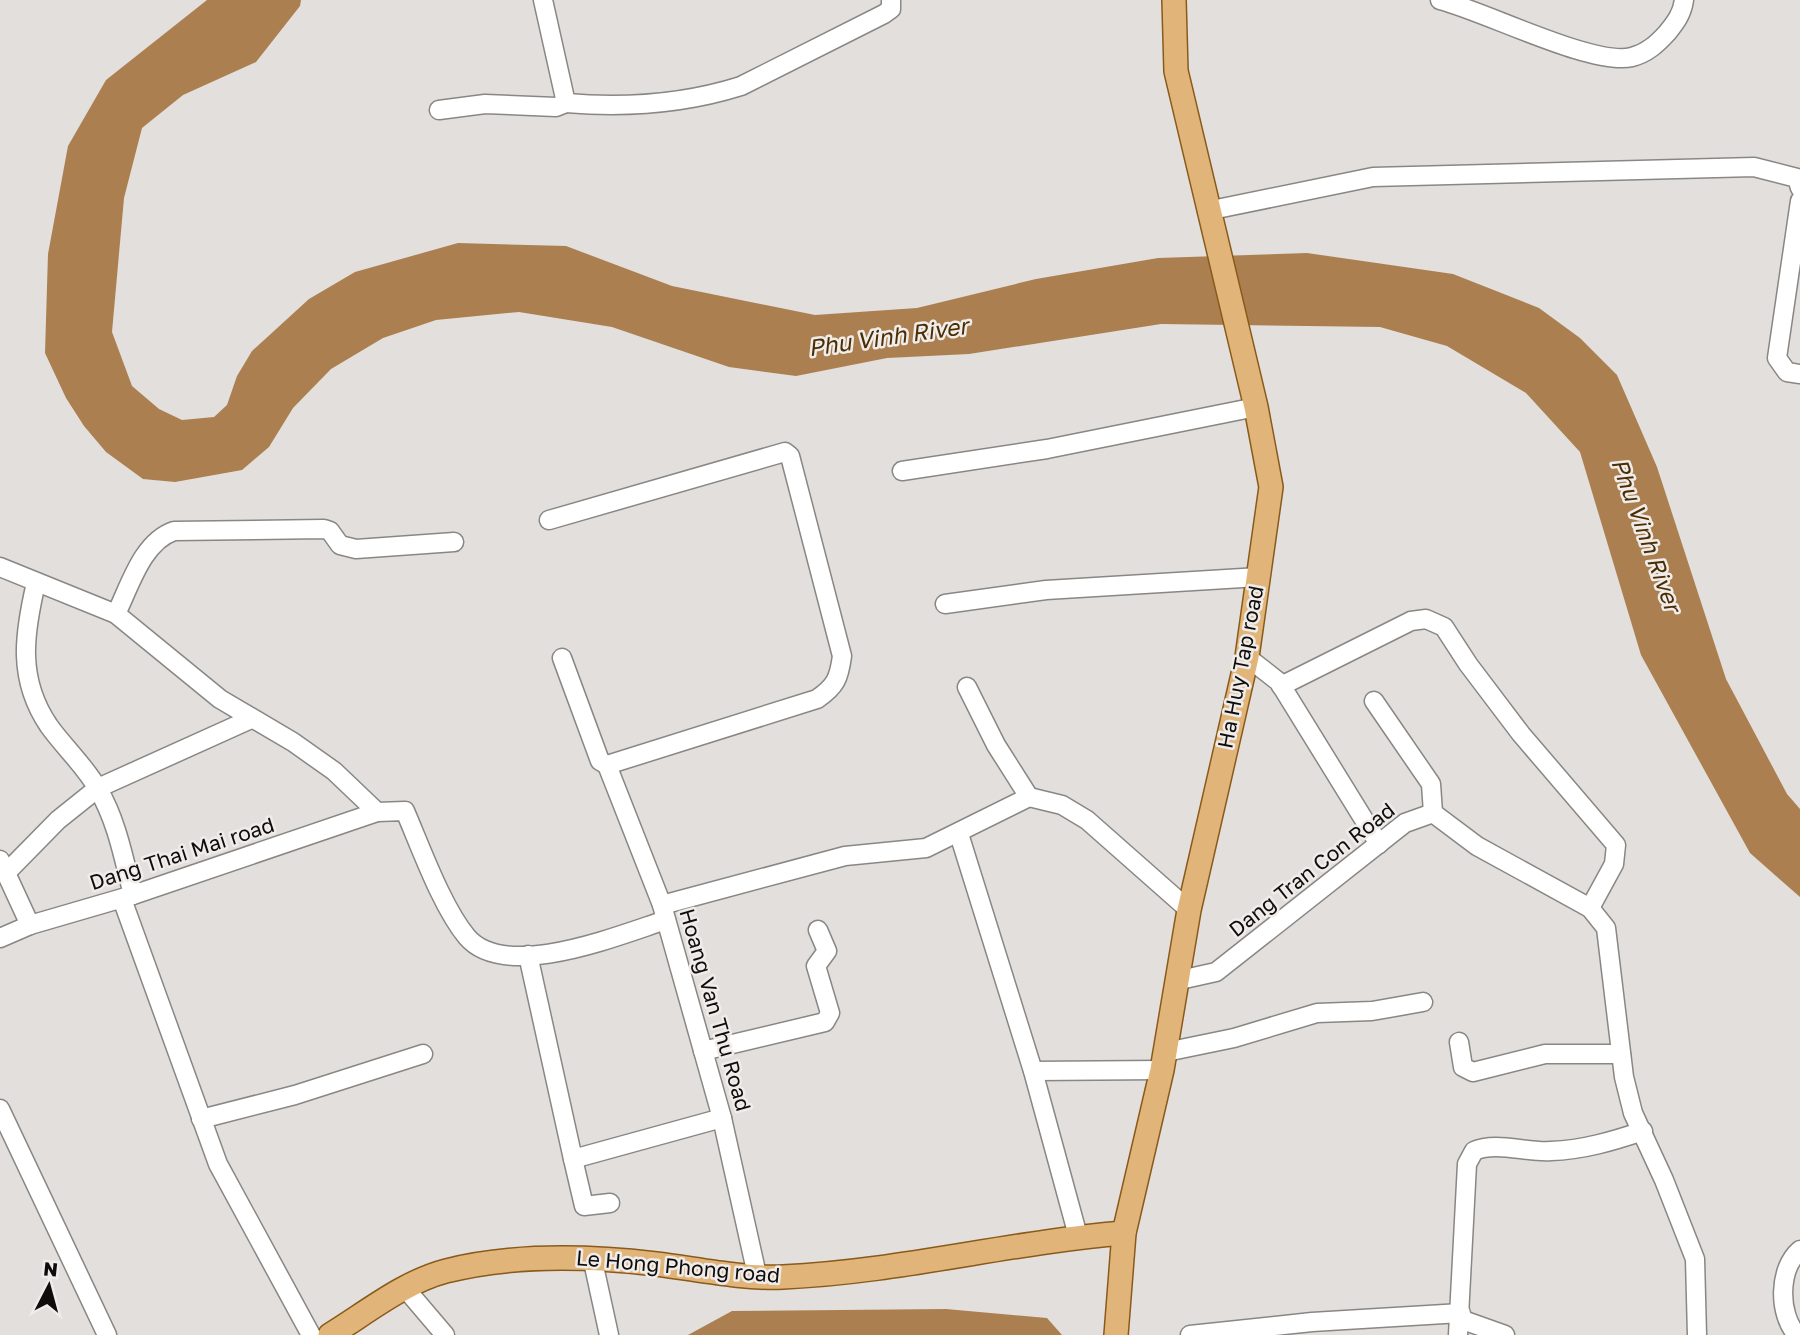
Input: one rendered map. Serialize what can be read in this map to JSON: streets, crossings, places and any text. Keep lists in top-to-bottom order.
{
  "streets": {
    "main road": ["Ha Huy Tap road", "Le Hong Phong road"],
    "street": ["Dang Thai Mai road", "Dang Tran Con Road", "Hoang Van Thu Road"]
  },
  "crossings": [
    ["Ha Huy Tap road", "Dang Tran Con Road"],
    ["Ha Huy Tap road", "Le Hong Phong road"],
    ["Hoang Van Thu Road", "Le Hong Phong road"]
  ],
  "water": ["Phu Vinh River"],
  "north": "top"
}
